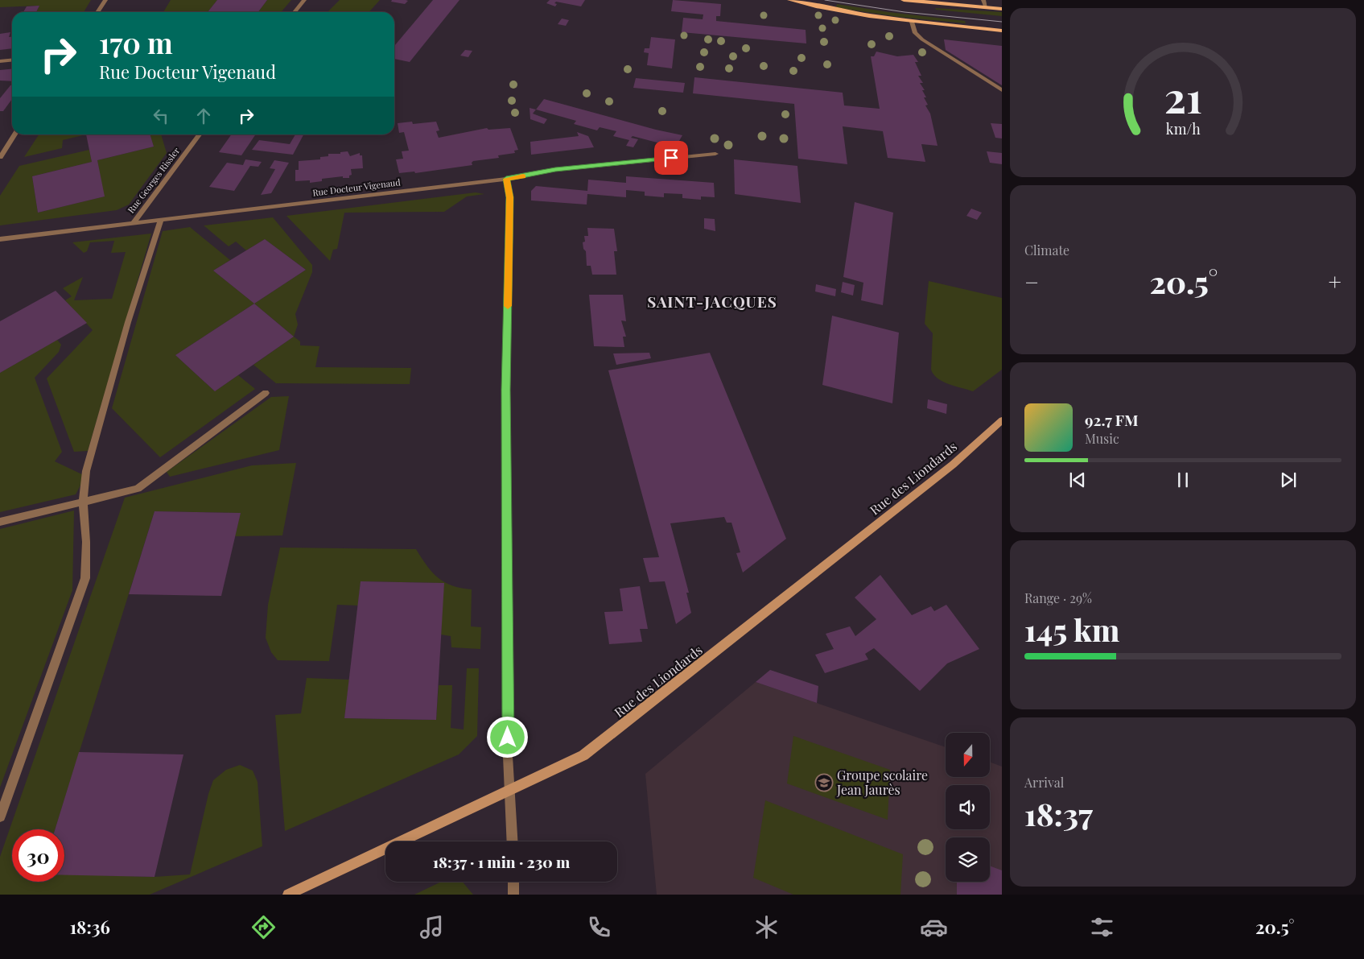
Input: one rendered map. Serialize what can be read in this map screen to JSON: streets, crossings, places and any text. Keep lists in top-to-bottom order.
{
  "streets": {
    "street": ["Rue Georges Rissler", "Rue Docteur Vigenaud", "Rue des Liondards"]
  },
  "crossings": [
    ["Rue Georges Rissler", "Rue Docteur Vigenaud"]
  ],
  "districts": ["SAINT-JACQUES"],
  "places": {
    "school or university": ["Groupe scolaire Jean Jaurès"]
  },
  "north": "bottom",
  "page": {
    "turn": ["170 m", "Rue Docteur Vigenaud"],
    "tile": [
      "Climate",
      ["Range · 29%", "145 km"],
      ["Arrival", "18:37"]
    ],
    "heat": ["−", "20.5°", "+"],
    "song": ["92.7 FM", "Music"],
    "limit": "30",
    "trip": "18:37 · 1 min · 230 m",
    "tabs": ["18:36", "20.5°"],
    "gauge": ["21", "km/h"]
  }
}
